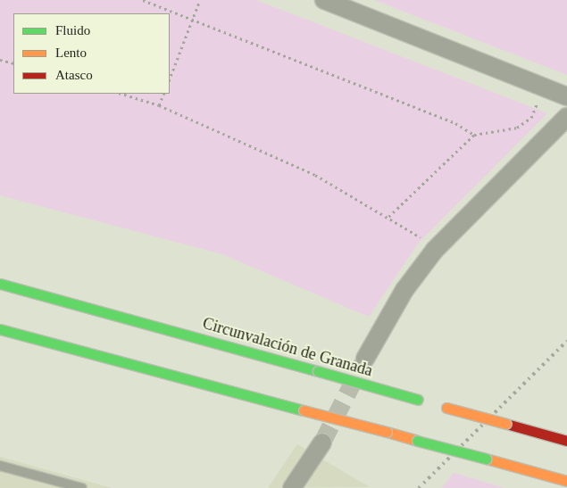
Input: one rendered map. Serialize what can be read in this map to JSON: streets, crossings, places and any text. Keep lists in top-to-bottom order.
{
  "streets": {
    "highway": ["Circunvalación de Granada"]
  },
  "legend": ["Fluido", "Lento", "Atasco"]
}
